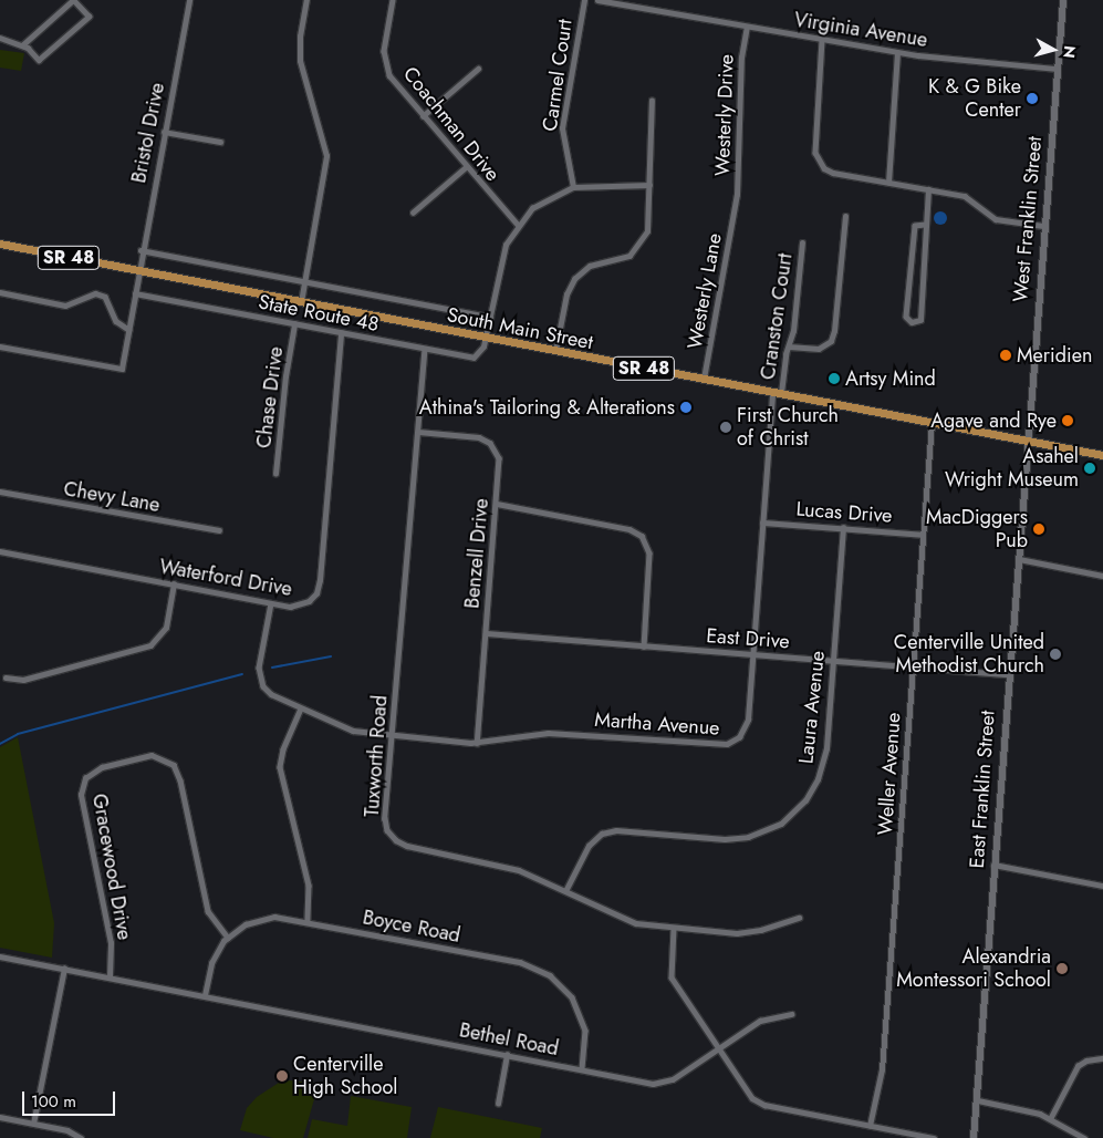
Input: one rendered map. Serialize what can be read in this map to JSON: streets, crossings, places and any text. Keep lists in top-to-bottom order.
{
  "streets": {
    "main road": ["SR 48", "South Main Street"],
    "street": [
      "Virginia Avenue",
      "Carmel Court",
      "Westerly Drive",
      "Coachman Drive",
      "Bristol Drive",
      "West Franklin Street",
      "Westerly Lane",
      "State Route 48",
      "Cranston Court",
      "Chase Drive",
      "Chevy Lane",
      "Lucas Drive",
      "Benzell Drive",
      "Waterford Drive",
      "East Drive",
      "Laura Avenue",
      "Martha Avenue",
      "Tuxworth Road",
      "Weller Avenue",
      "East Franklin Street",
      "Gracewood Drive",
      "Boyce Road",
      "Bethel Road"
    ]
  },
  "crossings": [
    ["Virginia Avenue", "Westerly Drive"],
    ["Virginia Avenue", "West Franklin Street"],
    ["Westerly Drive", "Westerly Lane"],
    ["Bristol Drive", "SR 48"],
    ["Bristol Drive", "State Route 48"],
    ["Bristol Drive", "South Main Street"],
    ["West Franklin Street", "SR 48"],
    ["West Franklin Street", "South Main Street"],
    ["West Franklin Street", "East Franklin Street"],
    ["SR 48", "South Main Street"],
    ["SR 48", "East Franklin Street"],
    ["Westerly Lane", "South Main Street"],
    ["State Route 48", "South Main Street"],
    ["State Route 48", "Chase Drive"],
    ["State Route 48", "Waterford Drive"],
    ["State Route 48", "Tuxworth Road"],
    ["Cranston Court", "South Main Street"],
    ["Cranston Court", "Martha Avenue"],
    ["South Main Street", "Martha Avenue"],
    ["South Main Street", "Weller Avenue"],
    ["South Main Street", "East Franklin Street"],
    ["Lucas Drive", "Laura Avenue"],
    ["Lucas Drive", "Martha Avenue"],
    ["Lucas Drive", "Weller Avenue"],
    ["Benzell Drive", "East Drive"],
    ["Benzell Drive", "Martha Avenue"],
    ["Benzell Drive", "Tuxworth Road"],
    ["Waterford Drive", "Martha Avenue"],
    ["East Drive", "Laura Avenue"],
    ["East Drive", "Martha Avenue"],
    ["East Drive", "Weller Avenue"],
    ["East Drive", "East Franklin Street"],
    ["Laura Avenue", "Tuxworth Road"],
    ["Martha Avenue", "Tuxworth Road"],
    ["Gracewood Drive", "Boyce Road"],
    ["Gracewood Drive", "Bethel Road"],
    ["Boyce Road", "Bethel Road"]
  ],
  "places": [
    "K & G Bike Center",
    "Meridien",
    "Artsy Mind",
    "Athina's Tailoring & Alterations",
    "Agave and Rye",
    "First Church of Christ",
    "Asahel Wright Museum",
    "MacDiggers Pub",
    "Centerville United Methodist Church",
    "Alexandria Montessori School",
    "Centerville High School"
  ],
  "scale_bar": "100 m",
  "north": "right"
}
